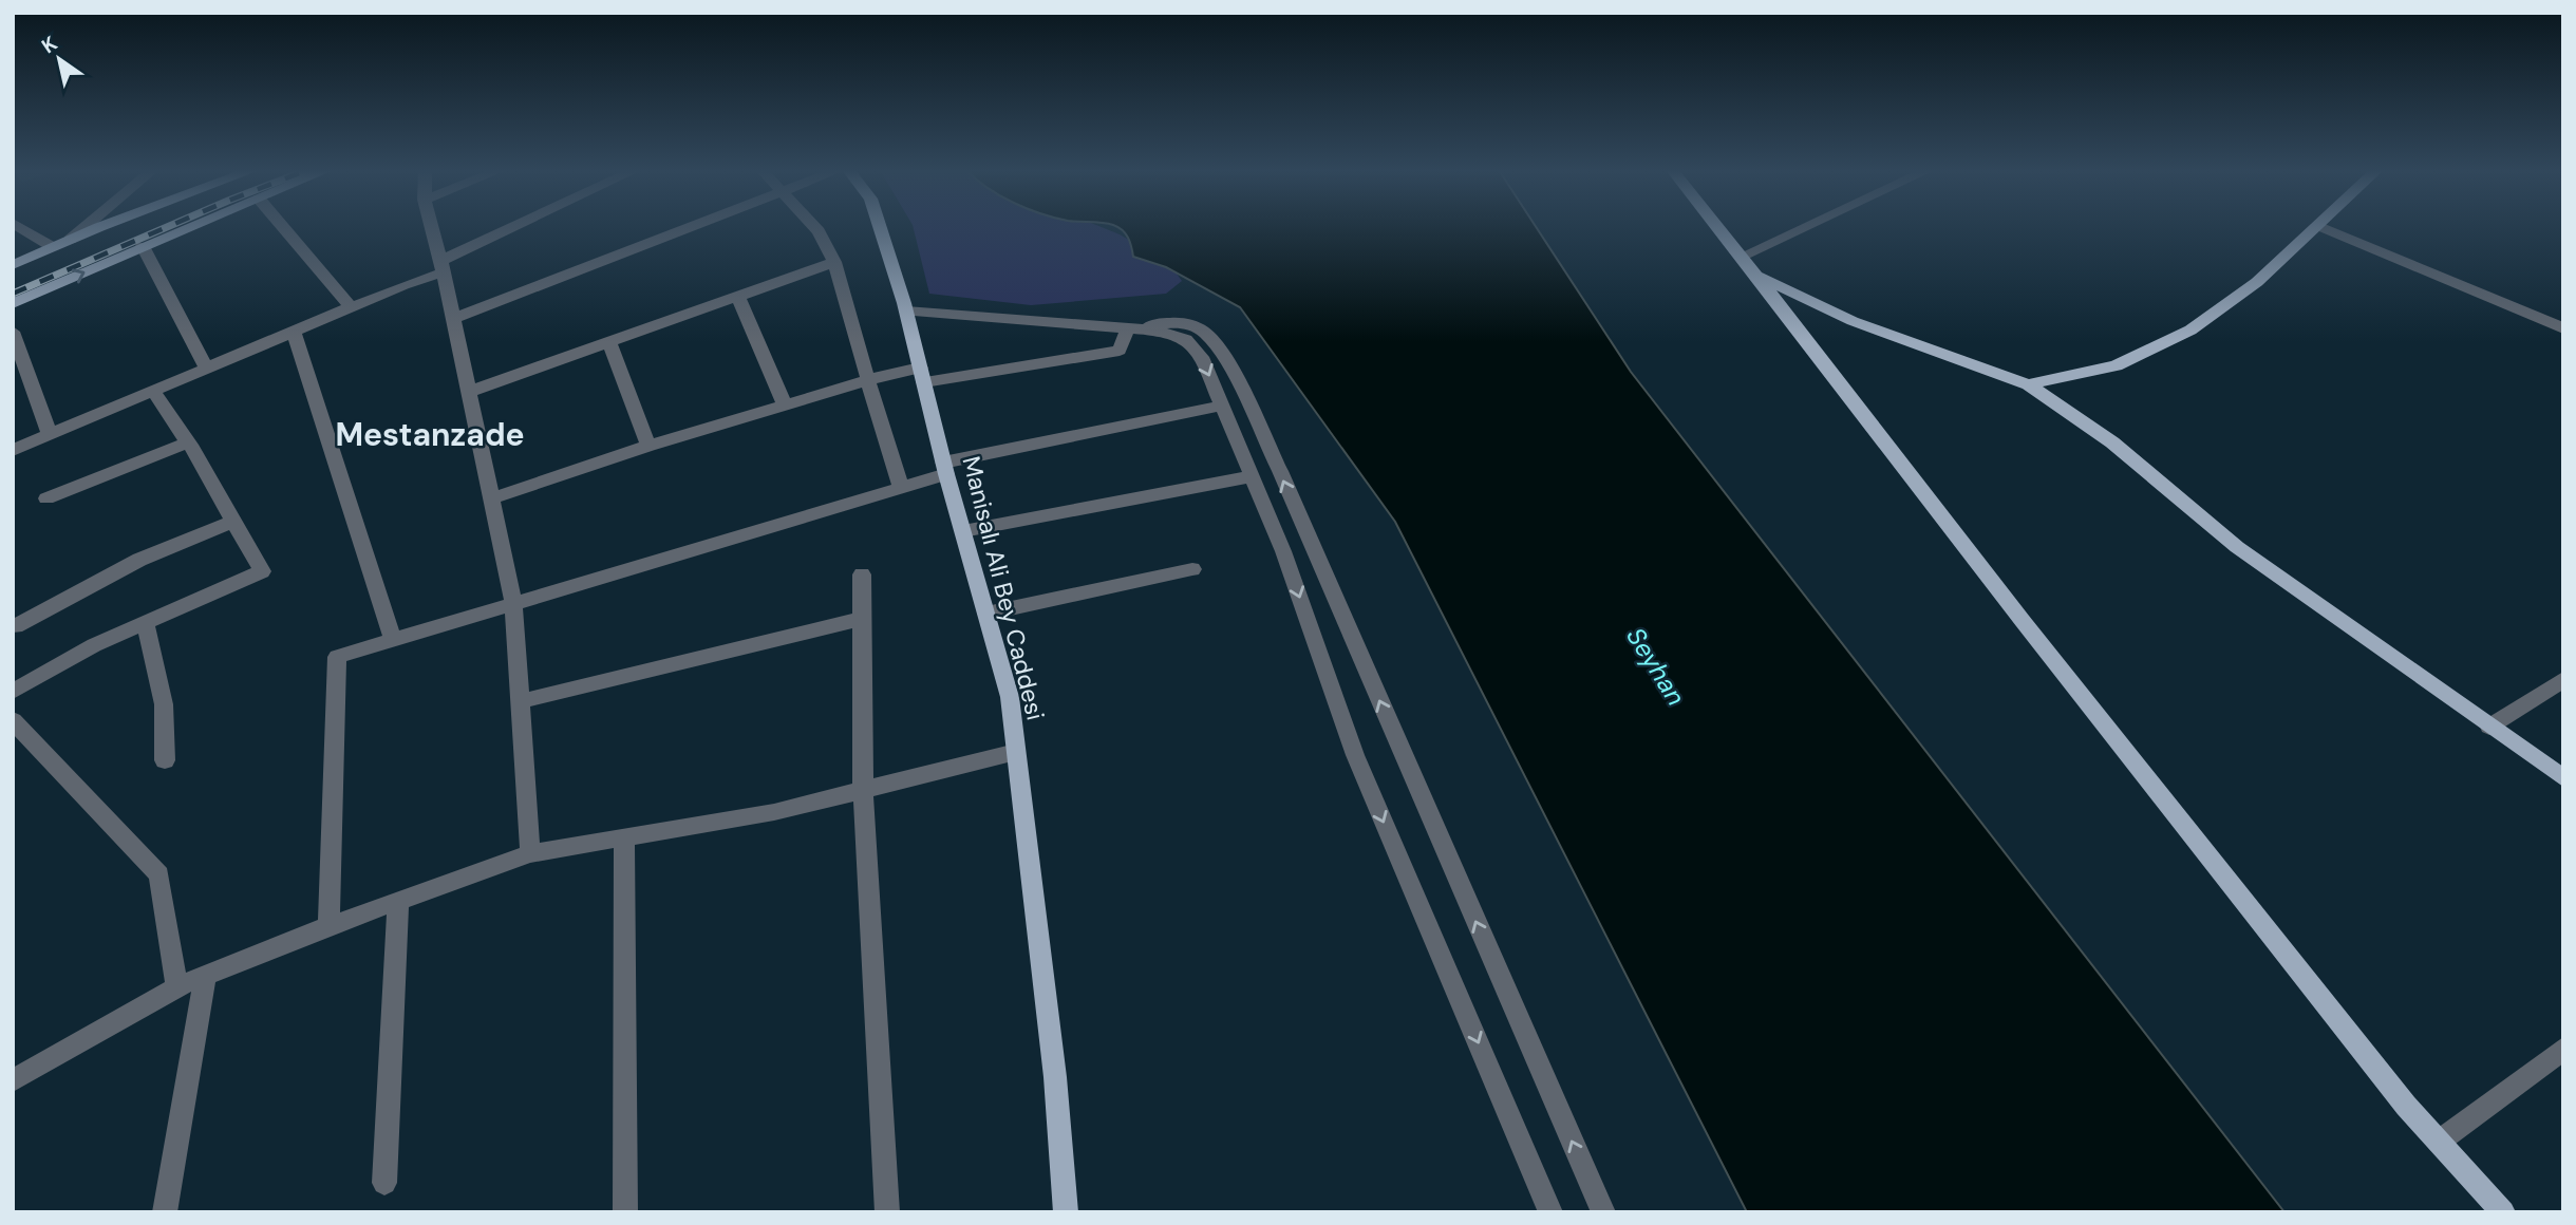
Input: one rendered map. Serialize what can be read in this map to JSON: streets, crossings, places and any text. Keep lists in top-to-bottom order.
{
  "streets": {
    "main road": ["Manisalı Ali Bey Caddesi"]
  },
  "districts": ["Mestanzade"],
  "water": ["Seyhan"],
  "north": "top left"
}
